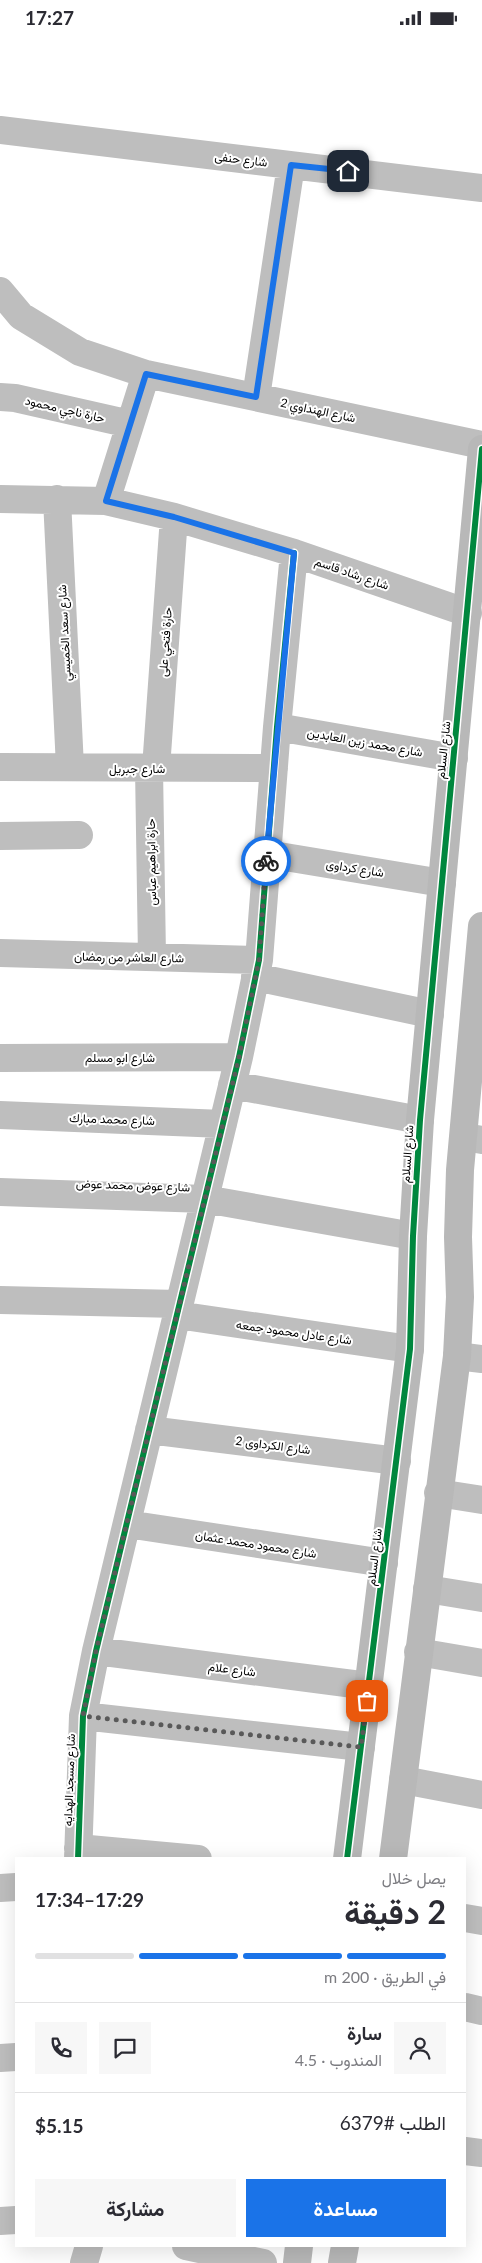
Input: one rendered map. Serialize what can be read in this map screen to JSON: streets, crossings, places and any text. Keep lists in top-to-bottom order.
{
  "streets": {
    "street": [
      "شارع حنفى",
      "حارة ناجي محمود",
      "شارع الهنداوي 2",
      "شارع رشاد قاسم",
      "شارع سعد الخميسي",
      "حارة فتحي على",
      "شارع محمد زين العابدين",
      "شارع السلام",
      "شارع جبريل",
      "حارة ابراهيم عباس",
      "شارع كرداوى",
      "شارع العاشر من رمضان",
      "شارع ابو مسلم",
      "شارع محمد مبارك",
      "شارع عوض محمد عوض",
      "شارع عادل محمود جمعه",
      "شارع الكرداوى 2",
      "شارع محمود محمد عثمان",
      "شارع علام",
      "شارع مسجد الهدايه"
    ]
  },
  "crossings": [
    ["شارع رشاد قاسم", "شارع سعد الخميسي"],
    ["شارع رشاد قاسم", "حارة فتحي على"],
    ["شارع رشاد قاسم", "شارع السلام"],
    ["شارع رشاد قاسم", "شارع مسجد الهدايه"],
    ["شارع سعد الخميسي", "شارع جبريل"],
    ["حارة فتحي على", "شارع جبريل"],
    ["حارة فتحي على", "حارة ابراهيم عباس"],
    ["شارع محمد زين العابدين", "شارع السلام"],
    ["شارع محمد زين العابدين", "شارع مسجد الهدايه"],
    ["شارع السلام", "شارع كرداوى"],
    ["شارع السلام", "شارع العاشر من رمضان"],
    ["شارع السلام", "شارع عوض محمد عوض"],
    ["شارع السلام", "شارع عادل محمود جمعه"],
    ["شارع السلام", "شارع الكرداوى 2"],
    ["شارع السلام", "شارع محمود محمد عثمان"],
    ["شارع السلام", "شارع علام"],
    ["شارع جبريل", "حارة ابراهيم عباس"],
    ["شارع جبريل", "شارع مسجد الهدايه"],
    ["حارة ابراهيم عباس", "شارع العاشر من رمضان"],
    ["شارع كرداوى", "شارع مسجد الهدايه"],
    ["شارع العاشر من رمضان", "شارع مسجد الهدايه"],
    ["شارع ابو مسلم", "شارع مسجد الهدايه"],
    ["شارع محمد مبارك", "شارع مسجد الهدايه"],
    ["شارع عوض محمد عوض", "شارع مسجد الهدايه"],
    ["شارع عادل محمود جمعه", "شارع مسجد الهدايه"],
    ["شارع الكرداوى 2", "شارع مسجد الهدايه"],
    ["شارع محمود محمد عثمان", "شارع مسجد الهدايه"],
    ["شارع علام", "شارع مسجد الهدايه"]
  ],
  "page": {
    "status": "17:27",
    "heading": ["2 دقيقة", "يصل خلال", "17:29–17:34"],
    "panel": [
      "سارة",
      "المندوب · 4.5",
      "الطلب #6379",
      "$5.15"
    ],
    "bar": "في الطريق · 200 m",
    "buttons": ["مساعدة", "مشاركة"]
  }
}
